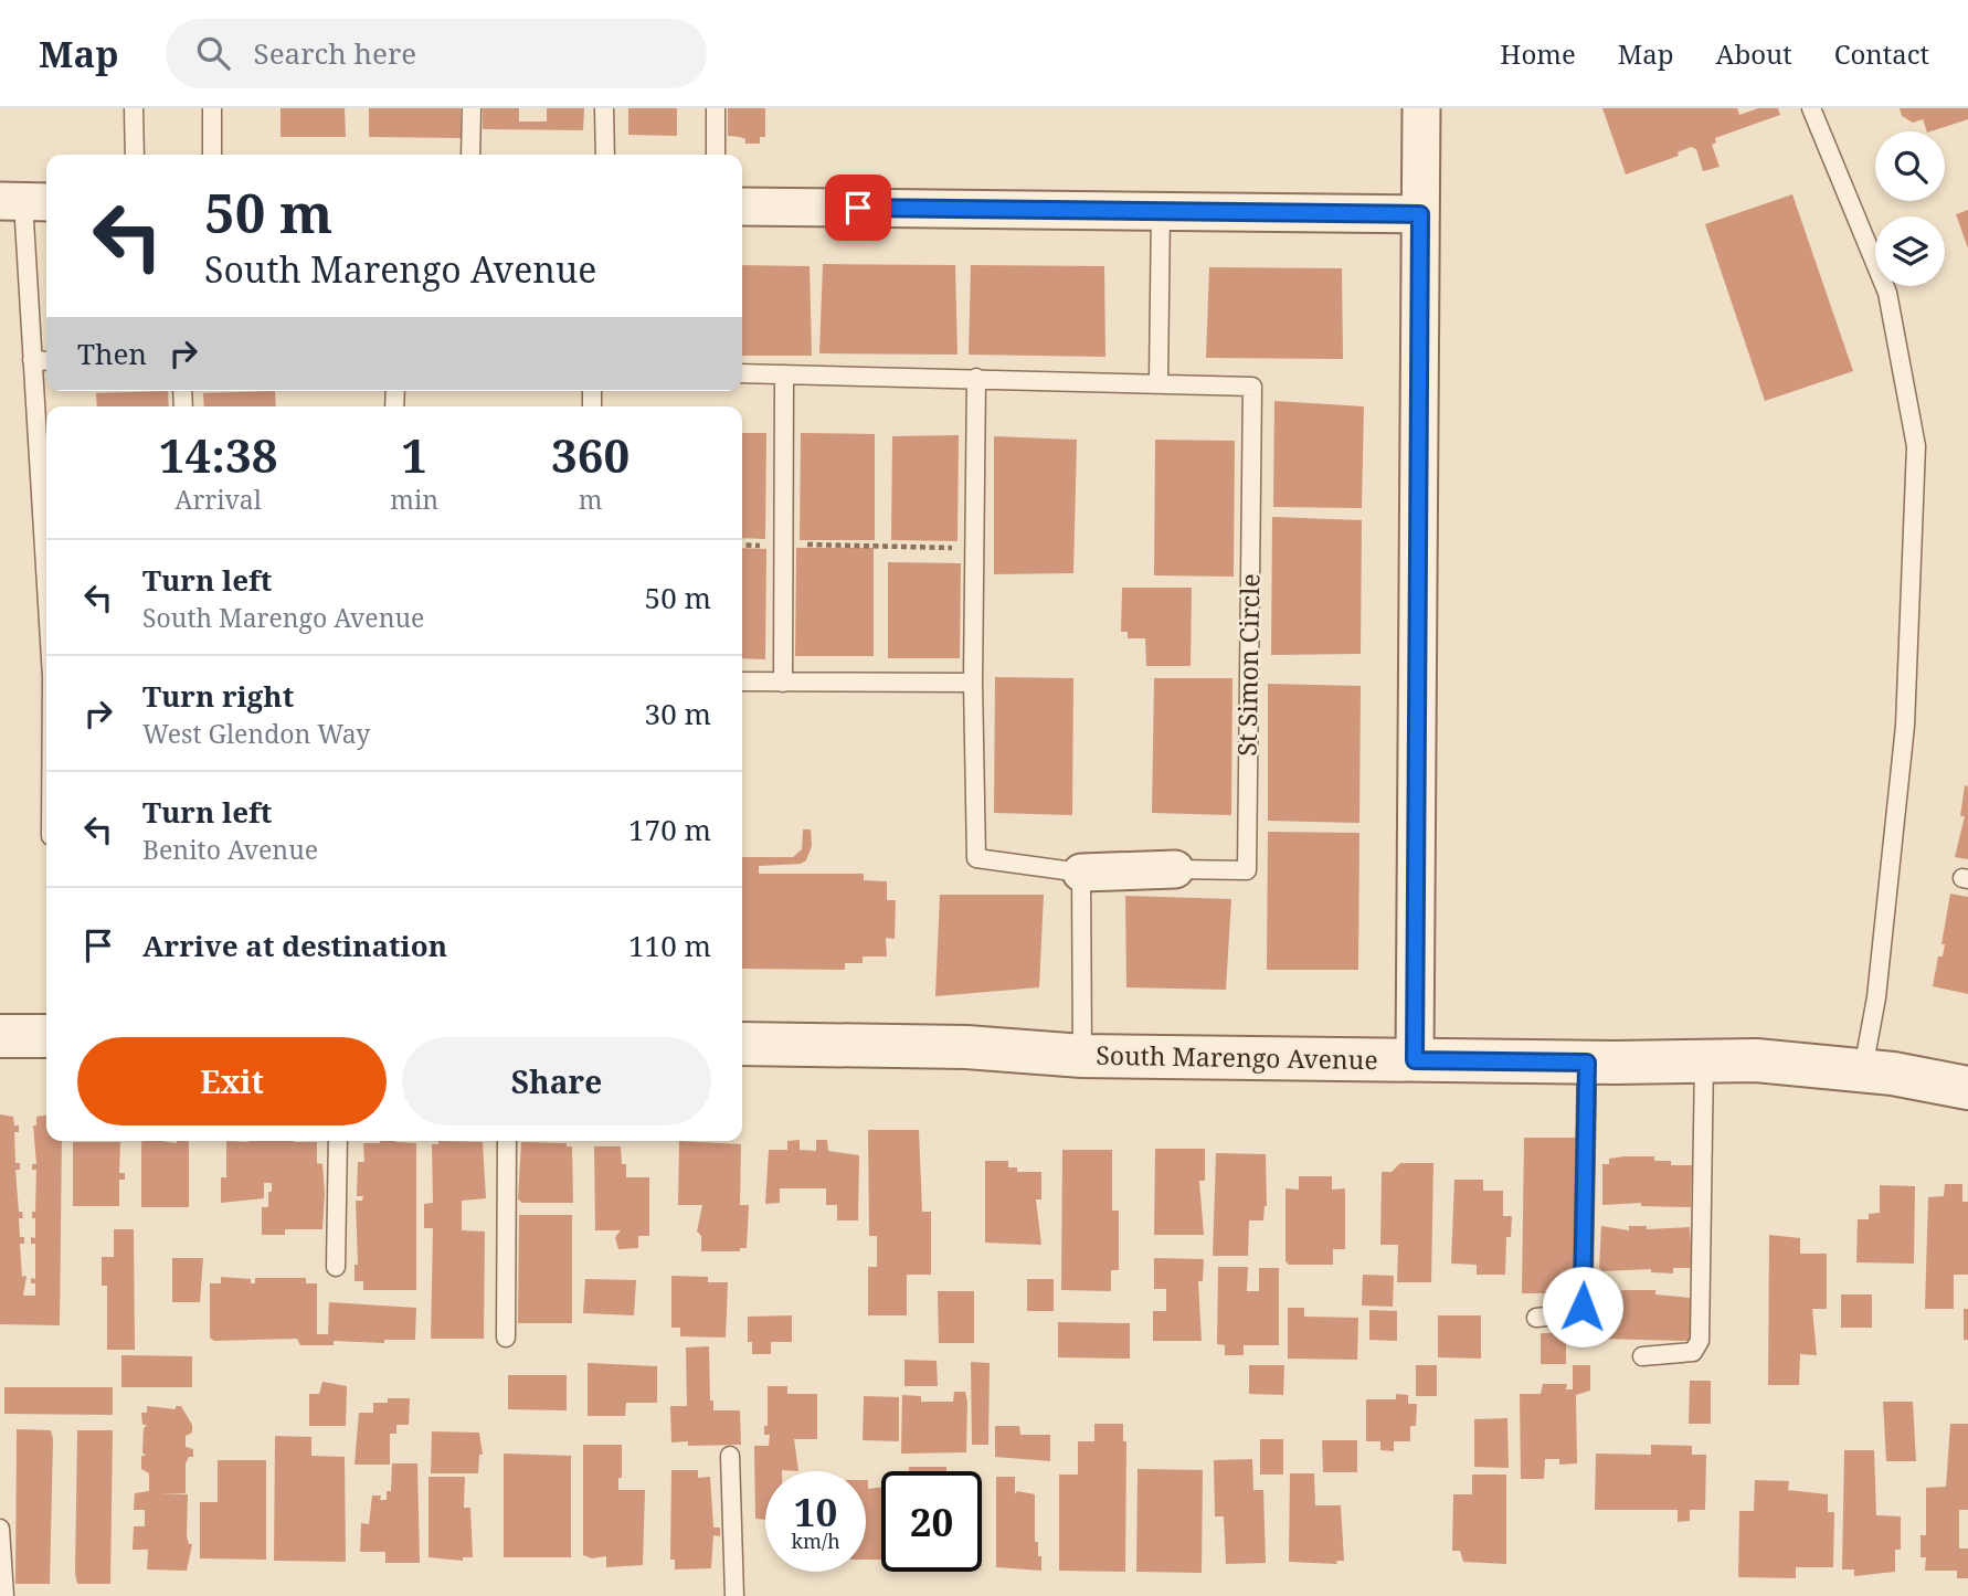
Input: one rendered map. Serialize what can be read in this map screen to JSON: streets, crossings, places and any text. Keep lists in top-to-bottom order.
{
  "streets": {
    "street": ["St Simon Circle", "South Marengo Avenue"]
  },
  "page": {
    "header": "Map",
    "search": "Search here",
    "nav": [
      "Home",
      "Map",
      "About",
      "Contact"
    ],
    "turn": ["50 m", "South Marengo Avenue"],
    "then": "Then",
    "eta": [
      "14:38",
      "Arrival",
      "1",
      "min",
      "360",
      "m"
    ],
    "list": [
      {
        "name": "Turn left",
        "note": "South Marengo Avenue",
        "value": "50 m"
      },
      {
        "name": "Turn right",
        "note": "West Glendon Way",
        "value": "30 m"
      },
      {
        "name": "Turn left",
        "note": "Benito Avenue",
        "value": "170 m"
      },
      {
        "name": "Arrive at destination",
        "value": "110 m"
      }
    ],
    "buttons": ["Exit", "Share"],
    "speed": "10 km/h",
    "limit": "20"
  }
}
